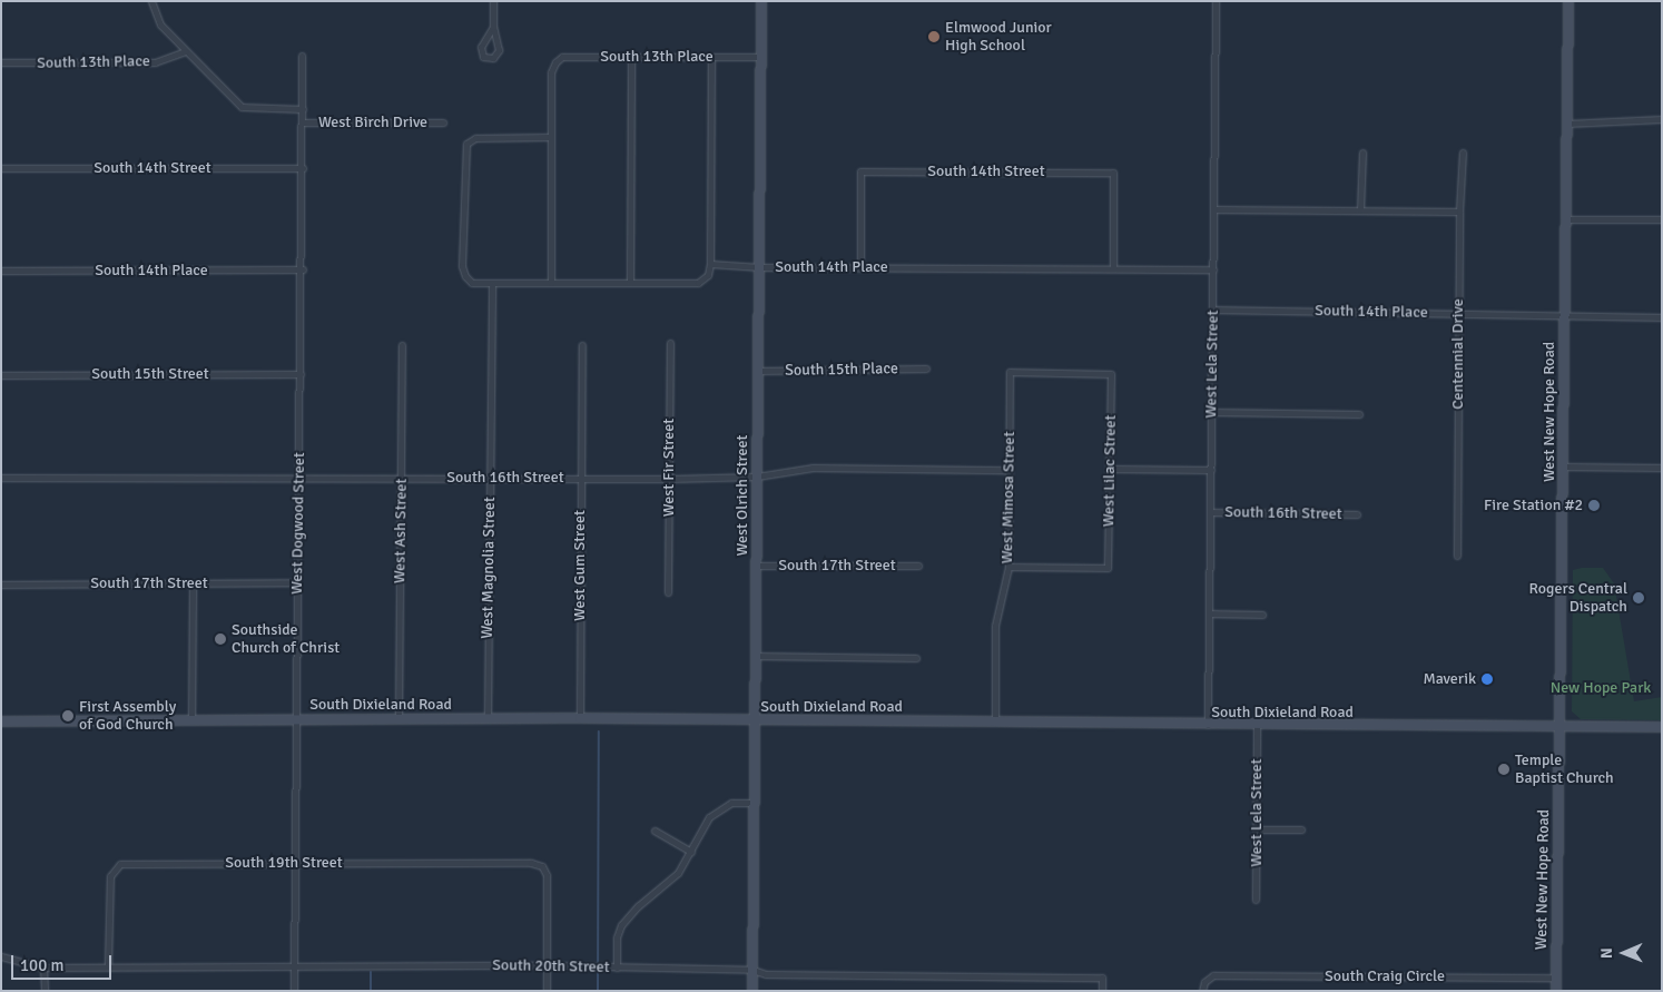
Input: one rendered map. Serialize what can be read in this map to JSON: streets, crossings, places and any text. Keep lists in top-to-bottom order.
{
  "streets": {
    "main road": ["West New Hope Road", "West Olrich Street", "South Dixieland Road"],
    "street": [
      "South 13th Place",
      "West Birch Drive",
      "South 14th Street",
      "South 14th Place",
      "Centennial Drive",
      "West Lela Street",
      "South 15th Place",
      "South 15th Street",
      "West Fir Street",
      "West Lilac Street",
      "South 16th Street",
      "West Mimosa Street",
      "West Dogwood Street",
      "West Ash Street",
      "West Gum Street",
      "South 17th Street",
      "West Magnolia Street",
      "South 19th Street",
      "South 20th Street",
      "South Craig Circle"
    ]
  },
  "crossings": [
    ["South 13th Place", "West Birch Drive"],
    ["South 13th Place", "West Olrich Street"],
    ["West Birch Drive", "West Dogwood Street"],
    ["South 14th Street", "South 14th Place"],
    ["South 14th Street", "West Dogwood Street"],
    ["South 14th Place", "Centennial Drive"],
    ["South 14th Place", "West Lela Street"],
    ["South 14th Place", "West New Hope Road"],
    ["South 14th Place", "West Olrich Street"],
    ["South 14th Place", "West Dogwood Street"],
    ["West Lela Street", "South 16th Street"],
    ["West Lela Street", "South Dixieland Road"],
    ["South 15th Place", "West Olrich Street"],
    ["South 15th Street", "West Dogwood Street"],
    ["West New Hope Road", "South Dixieland Road"],
    ["West New Hope Road", "South Craig Circle"],
    ["West Fir Street", "South 16th Street"],
    ["West Lilac Street", "West Mimosa Street"],
    ["South 16th Street", "West Olrich Street"],
    ["South 16th Street", "West Mimosa Street"],
    ["South 16th Street", "West Dogwood Street"],
    ["South 16th Street", "West Ash Street"],
    ["South 16th Street", "West Gum Street"],
    ["South 16th Street", "West Magnolia Street"],
    ["West Olrich Street", "South 17th Street"],
    ["West Olrich Street", "South Dixieland Road"],
    ["West Olrich Street", "South 20th Street"],
    ["West Mimosa Street", "South Dixieland Road"],
    ["West Dogwood Street", "South 17th Street"],
    ["West Dogwood Street", "South Dixieland Road"],
    ["West Dogwood Street", "South 19th Street"],
    ["West Dogwood Street", "South 20th Street"],
    ["West Ash Street", "South Dixieland Road"],
    ["West Gum Street", "South Dixieland Road"],
    ["West Magnolia Street", "South Dixieland Road"],
    ["South 19th Street", "South 20th Street"]
  ],
  "parks": ["New Hope Park"],
  "places": [
    "Elmwood Junior High School",
    "Fire Station #2",
    "Rogers Central Dispatch",
    "Southside Church of Christ",
    "Maverik",
    "First Assembly of God Church",
    "Temple Baptist Church"
  ],
  "scale_bar": "100 m",
  "north": "left"
}
